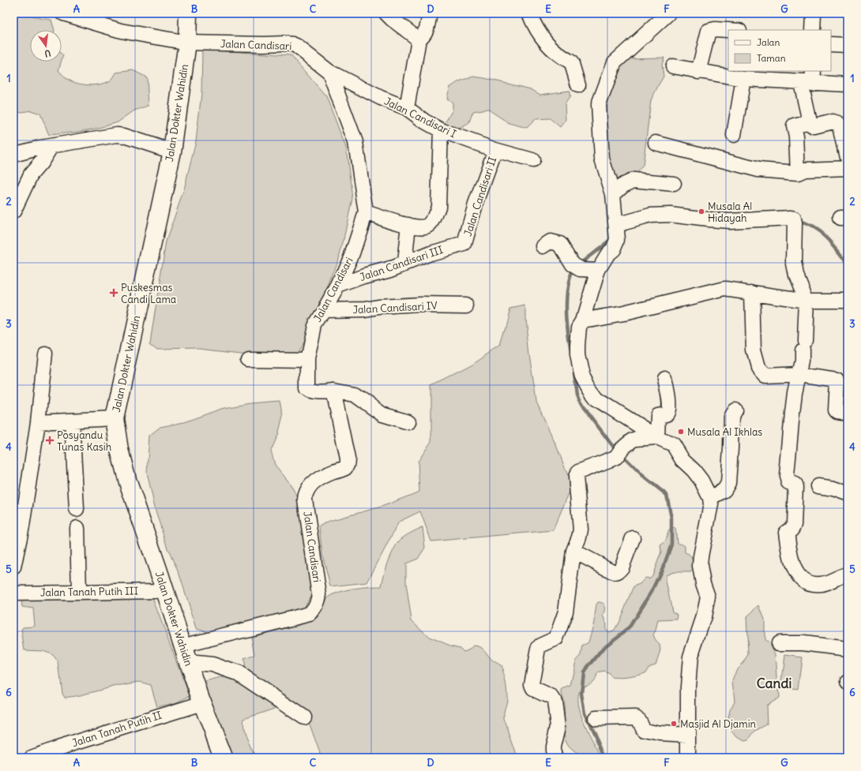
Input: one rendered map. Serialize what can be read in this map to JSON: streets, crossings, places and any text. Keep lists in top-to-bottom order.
{
  "streets": {
    "highway": ["Jalan Dokter Wahidin"],
    "street": [
      "Jalan Candisari",
      "Jalan Candisari I",
      "Jalan Candisari II",
      "Jalan Candisari III",
      "Jalan Candisari IV",
      "Jalan Tanah Putih III",
      "Jalan Tanah Putih II"
    ]
  },
  "crossings": [
    ["Jalan Candisari", "Jalan Dokter Wahidin"],
    ["Jalan Candisari", "Jalan Candisari I"],
    ["Jalan Candisari", "Jalan Candisari III"],
    ["Jalan Candisari", "Jalan Candisari IV"],
    ["Jalan Dokter Wahidin", "Jalan Tanah Putih III"],
    ["Jalan Dokter Wahidin", "Jalan Tanah Putih II"],
    ["Jalan Candisari I", "Jalan Candisari II"],
    ["Jalan Candisari II", "Jalan Candisari III"]
  ],
  "districts": ["Candi"],
  "places": {
    "other": ["Musala Al Hidayah", "Musala Al Ikhlas", "Masjid Al Djamin"],
    "health": ["Puskesmas Candi Lama", "Posyandu Tunas Kasih"]
  },
  "legend": ["Jalan", "Taman"],
  "north": "bottom",
  "grid": {
    "columns": [
      "A",
      "B",
      "C",
      "D",
      "E",
      "F",
      "G"
    ],
    "rows": [
      "1",
      "2",
      "3",
      "4",
      "5",
      "6"
    ]
  }
}
